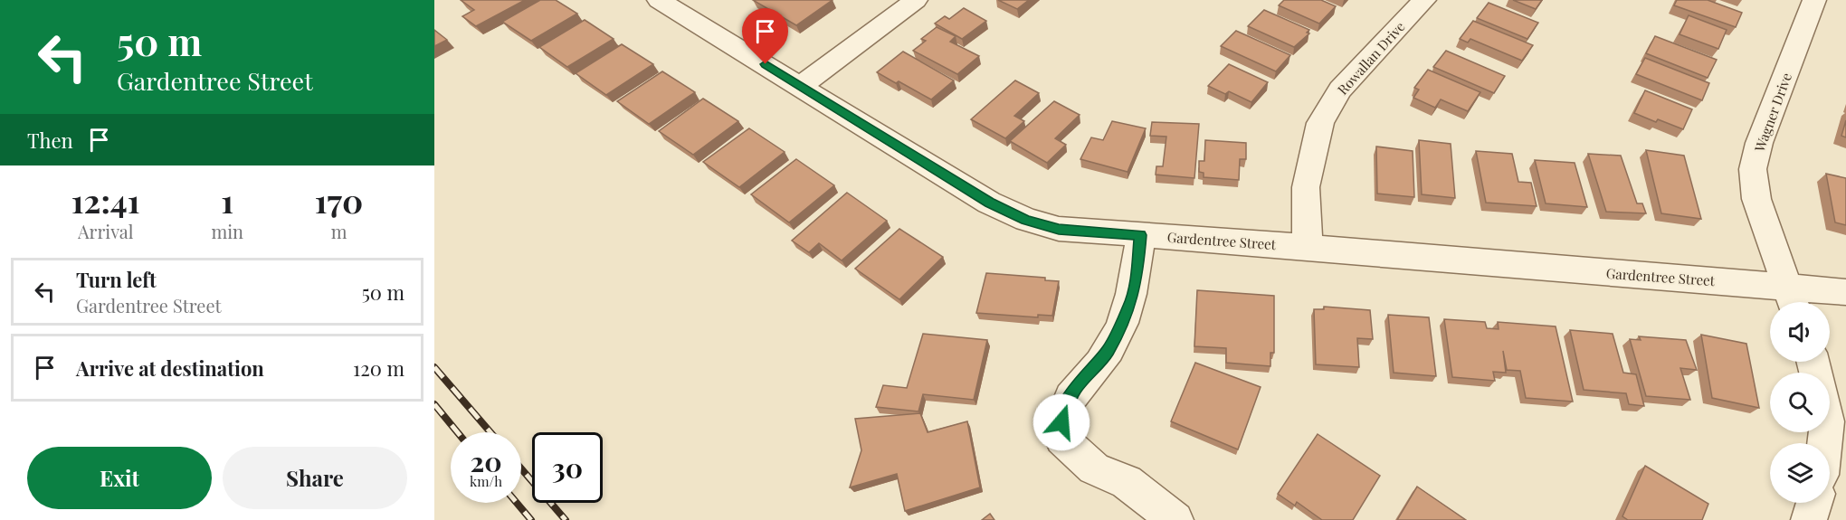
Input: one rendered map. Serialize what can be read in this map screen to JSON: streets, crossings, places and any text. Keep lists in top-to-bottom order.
{
  "streets": {
    "street": ["Rowallan Drive", "Wagner Drive", "Gardentree Street"]
  },
  "crossings": [
    ["Rowallan Drive", "Gardentree Street"],
    ["Wagner Drive", "Gardentree Street"]
  ],
  "page": {
    "turn": ["50 m", "Gardentree Street"],
    "then": "Then",
    "eta": [
      "12:41",
      "Arrival",
      "1",
      "min",
      "170",
      "m"
    ],
    "list": [
      {
        "name": "Turn left",
        "note": "Gardentree Street",
        "value": "50 m"
      },
      {
        "name": "Arrive at destination",
        "value": "120 m"
      }
    ],
    "speed": "20 km/h",
    "limit": "30",
    "buttons": ["Exit", "Share"]
  }
}
